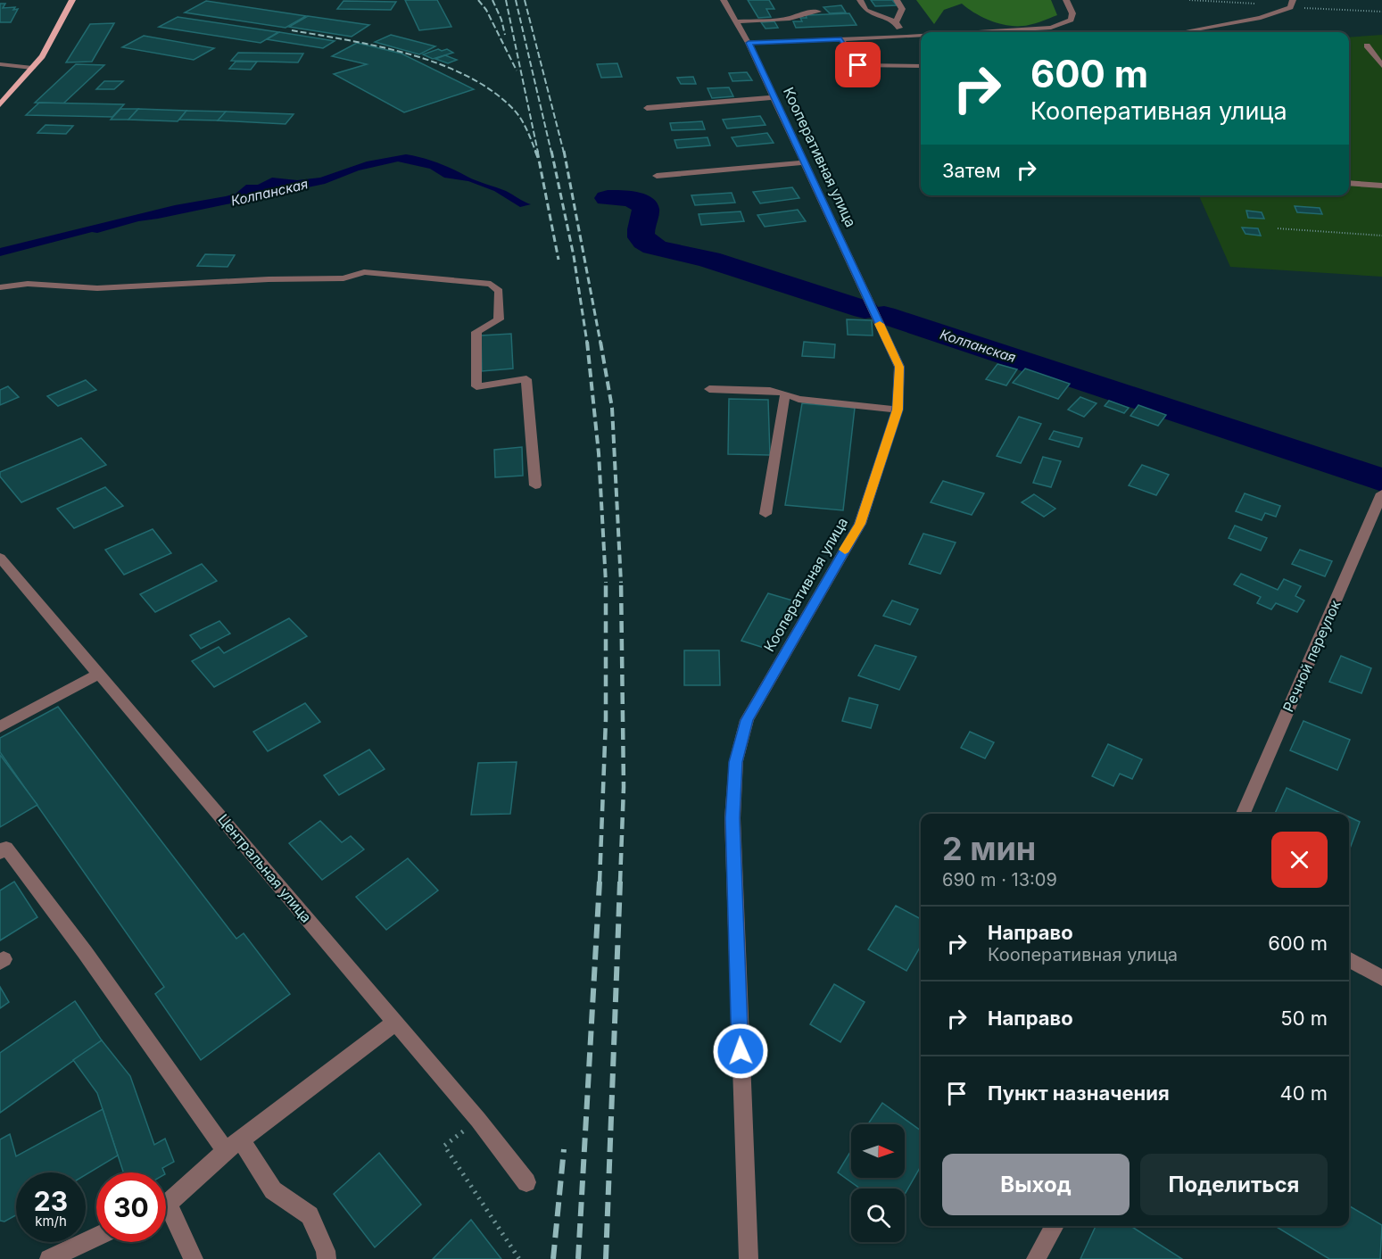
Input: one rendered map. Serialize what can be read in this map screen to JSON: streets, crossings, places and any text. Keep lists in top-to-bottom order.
{
  "streets": {
    "street": ["Кооперативная улица", "Речной переулок", "Центральная улица"]
  },
  "water": ["Колпанская"],
  "north": "right",
  "page": {
    "turn": ["600 m", "Кооперативная улица"],
    "then": "Затем",
    "heading": ["2 мин", "690 m · 13:09"],
    "list": [
      {
        "name": "Направо",
        "note": "Кооперативная улица",
        "value": "600 m"
      },
      {
        "name": "Направо",
        "value": "50 m"
      },
      {
        "name": "Пункт назначения",
        "value": "40 m"
      }
    ],
    "buttons": ["Выход", "Поделиться"],
    "speed": "23 km/h",
    "limit": "30"
  }
}
